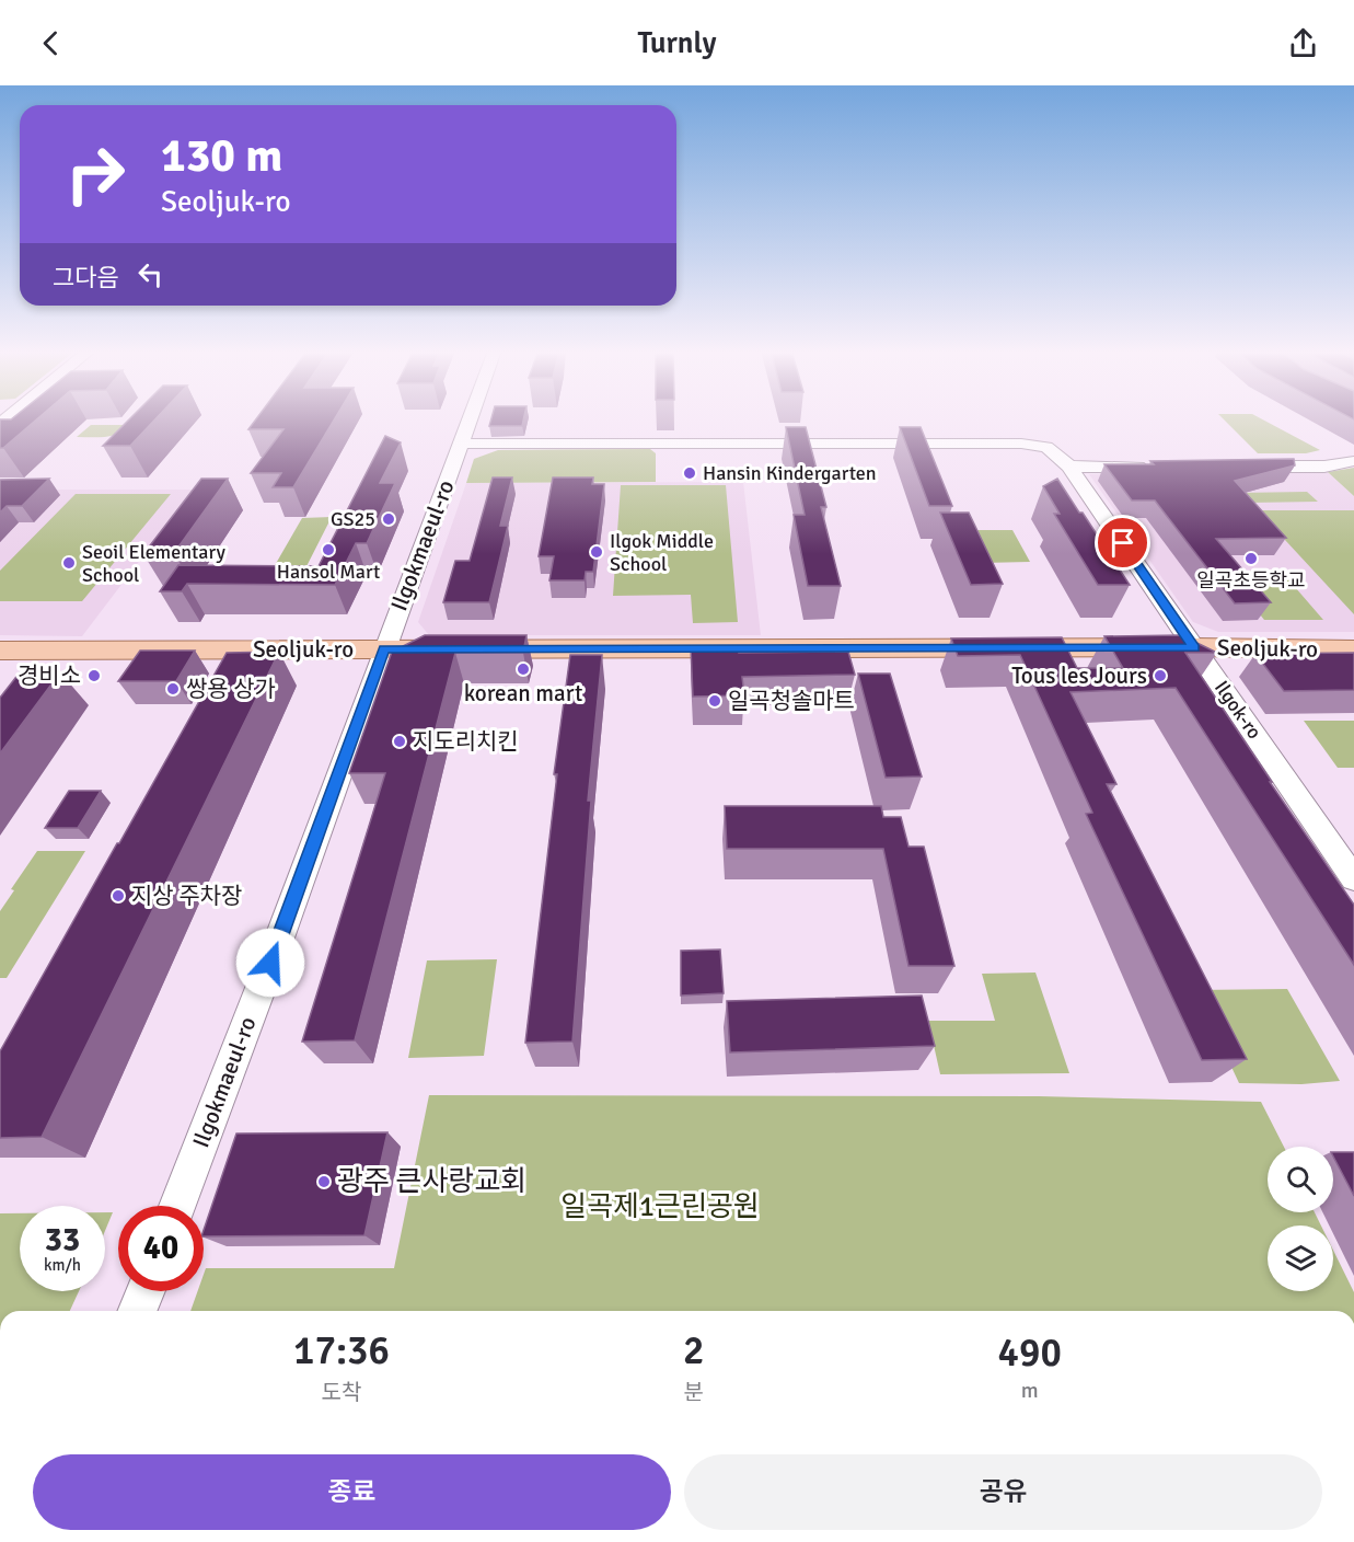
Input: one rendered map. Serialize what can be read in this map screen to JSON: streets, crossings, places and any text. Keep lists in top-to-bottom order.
{
  "streets": {
    "main road": ["Seoljuk-ro"],
    "street": ["Ilgokmaeul-ro", "Ilgok-ro"]
  },
  "crossings": [
    ["Ilgokmaeul-ro", "Seoljuk-ro"],
    ["Ilgokmaeul-ro", "Ilgok-ro"],
    ["Seoljuk-ro", "Ilgok-ro"]
  ],
  "parks": ["일곡제1근린공원"],
  "places": [
    "Hansin Kindergarten",
    "GS25",
    "Hansol Mart",
    "Ilgok Middle School",
    "일곡초등학교",
    "Seoil Elementary School",
    "korean mart",
    "경비소",
    "Tous les Jours",
    "쌍용 상가",
    "일곡청솔마트",
    "지도리치킨",
    "지상 주차장",
    "광주 큰사랑교회"
  ],
  "page": {
    "header": "Turnly",
    "turn": ["130 m", "Seoljuk-ro"],
    "then": "그다음",
    "speed": "33 km/h",
    "limit": "40",
    "eta": [
      "17:36",
      "도착",
      "2",
      "분",
      "490",
      "m"
    ],
    "buttons": ["종료", "공유"]
  }
}
